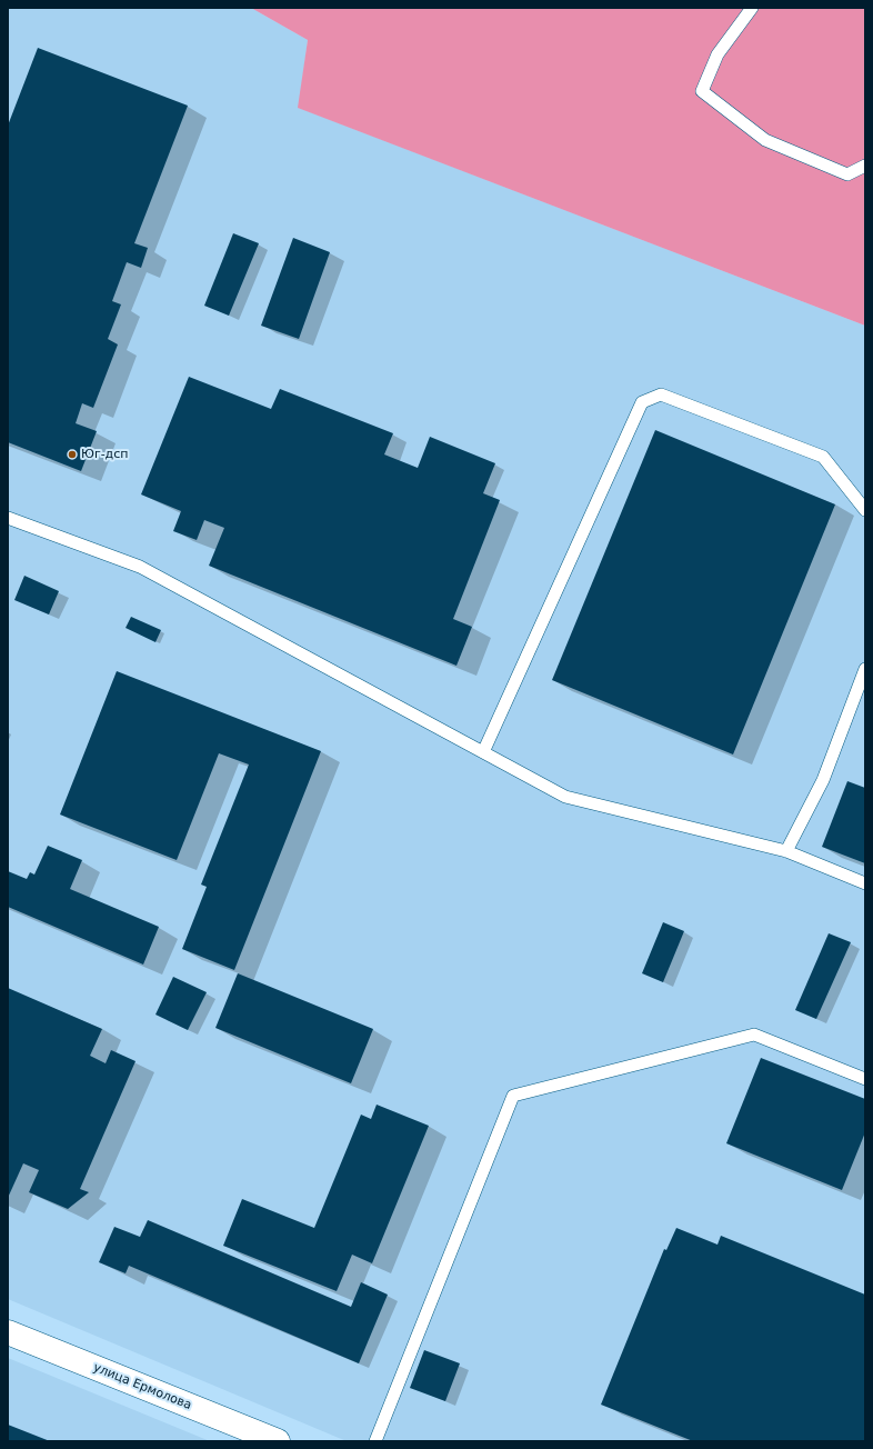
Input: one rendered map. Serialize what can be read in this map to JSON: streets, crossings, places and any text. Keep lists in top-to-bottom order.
{
  "streets": {
    "main road": ["улица Ермолова"]
  },
  "places": ["Юг-дсп"]
}
